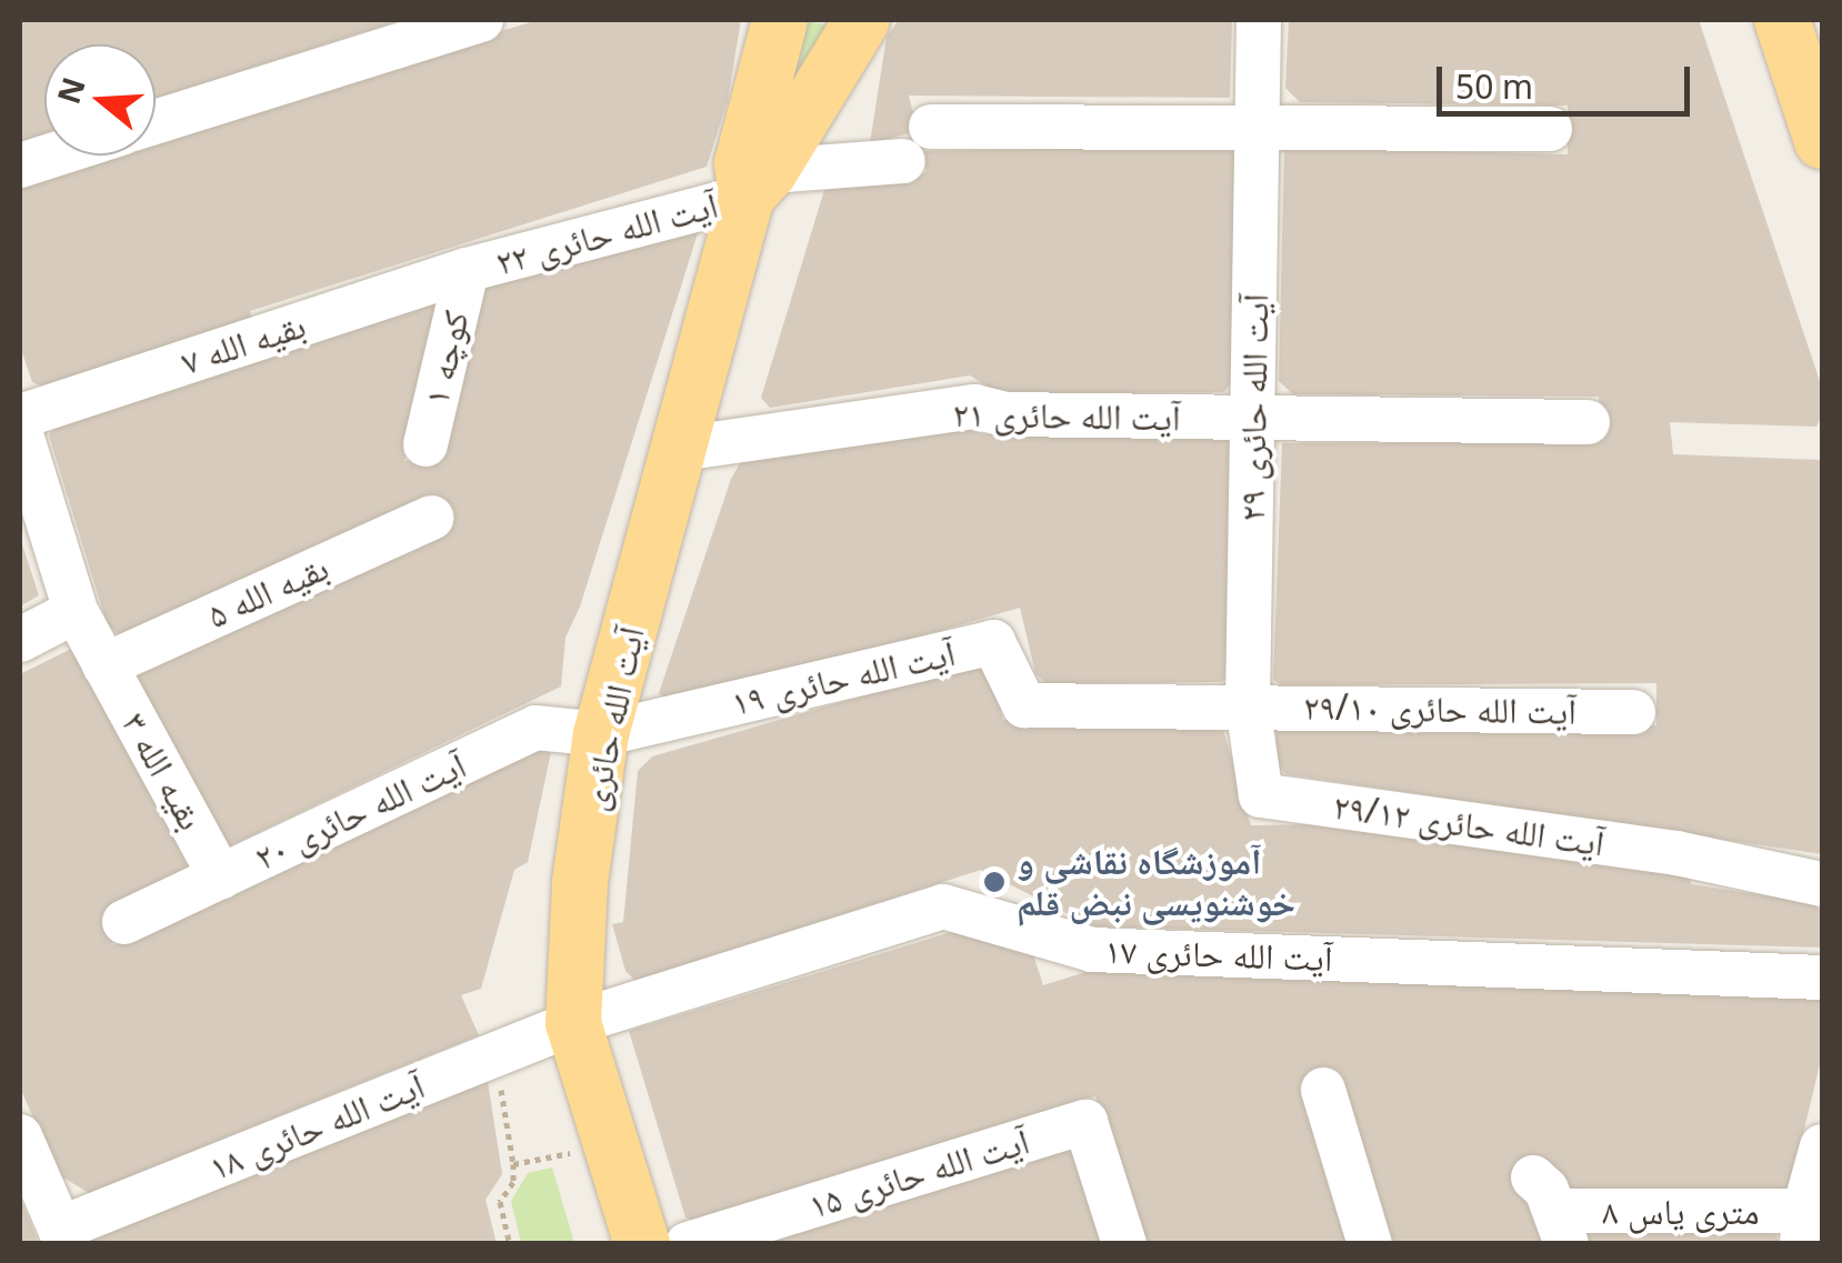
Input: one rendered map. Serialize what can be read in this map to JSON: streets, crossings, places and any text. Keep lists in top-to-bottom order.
{
  "streets": {
    "main road": ["آیت الله حائری"],
    "street": [
      "آیت الله حائری ۲۲",
      "بقیه الله ۷",
      "کوچه ۱",
      "آیت الله حائری ۲۹",
      "آیت الله حائری ۲۱",
      "بقیه الله ۵",
      "آیت الله حائری ۱۹",
      "آیت الله حائری ۲۹/۱۰",
      "بقیه الله ۳",
      "آیت الله حائری ۲۰",
      "آیت الله حائری ۲۹/۱۲",
      "آیت الله حائری ۱۷",
      "آیت الله حائری ۱۸",
      "آیت الله حائری ۱۵",
      "۸ متری یاس"
    ]
  },
  "crossings": [
    ["آیت الله حائری ۲۲", "بقیه الله ۷"],
    ["آیت الله حائری ۲۲", "کوچه ۱"],
    ["آیت الله حائری ۲۲", "آیت الله حائری"],
    ["بقیه الله ۷", "کوچه ۱"],
    ["آیت الله حائری ۲۹", "آیت الله حائری ۲۱"],
    ["آیت الله حائری ۲۹", "آیت الله حائری ۱۹"],
    ["آیت الله حائری ۲۹", "آیت الله حائری ۲۹/۱۰"],
    ["آیت الله حائری ۲۹", "آیت الله حائری ۲۹/۱۲"],
    ["آیت الله حائری ۲۱", "آیت الله حائری"],
    ["بقیه الله ۵", "بقیه الله ۳"],
    ["آیت الله حائری ۱۹", "آیت الله حائری ۲۹/۱۰"],
    ["آیت الله حائری ۱۹", "آیت الله حائری"],
    ["آیت الله حائری ۱۹", "آیت الله حائری ۲۰"],
    ["آیت الله حائری", "آیت الله حائری ۲۰"],
    ["آیت الله حائری", "آیت الله حائری ۱۷"],
    ["آیت الله حائری", "آیت الله حائری ۱۸"],
    ["بقیه الله ۳", "آیت الله حائری ۲۰"],
    ["آیت الله حائری ۱۷", "آیت الله حائری ۱۸"]
  ],
  "places": ["آموزشگاه نقاشی و خوشنویسی نبض قلم"],
  "scale_bar": "50 m",
  "north": "left"
}
